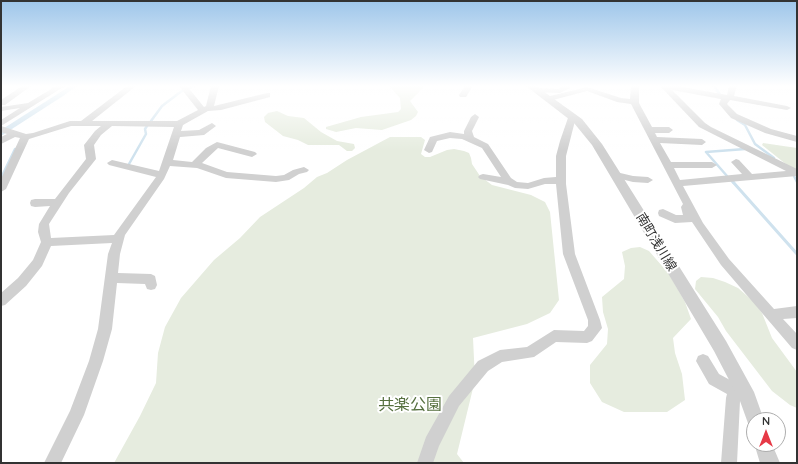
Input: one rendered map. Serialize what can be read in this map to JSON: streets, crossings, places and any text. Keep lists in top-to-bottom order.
{
  "streets": {
    "street": ["南町浅川線"]
  },
  "parks": ["共楽公園"],
  "north": "top"
}
